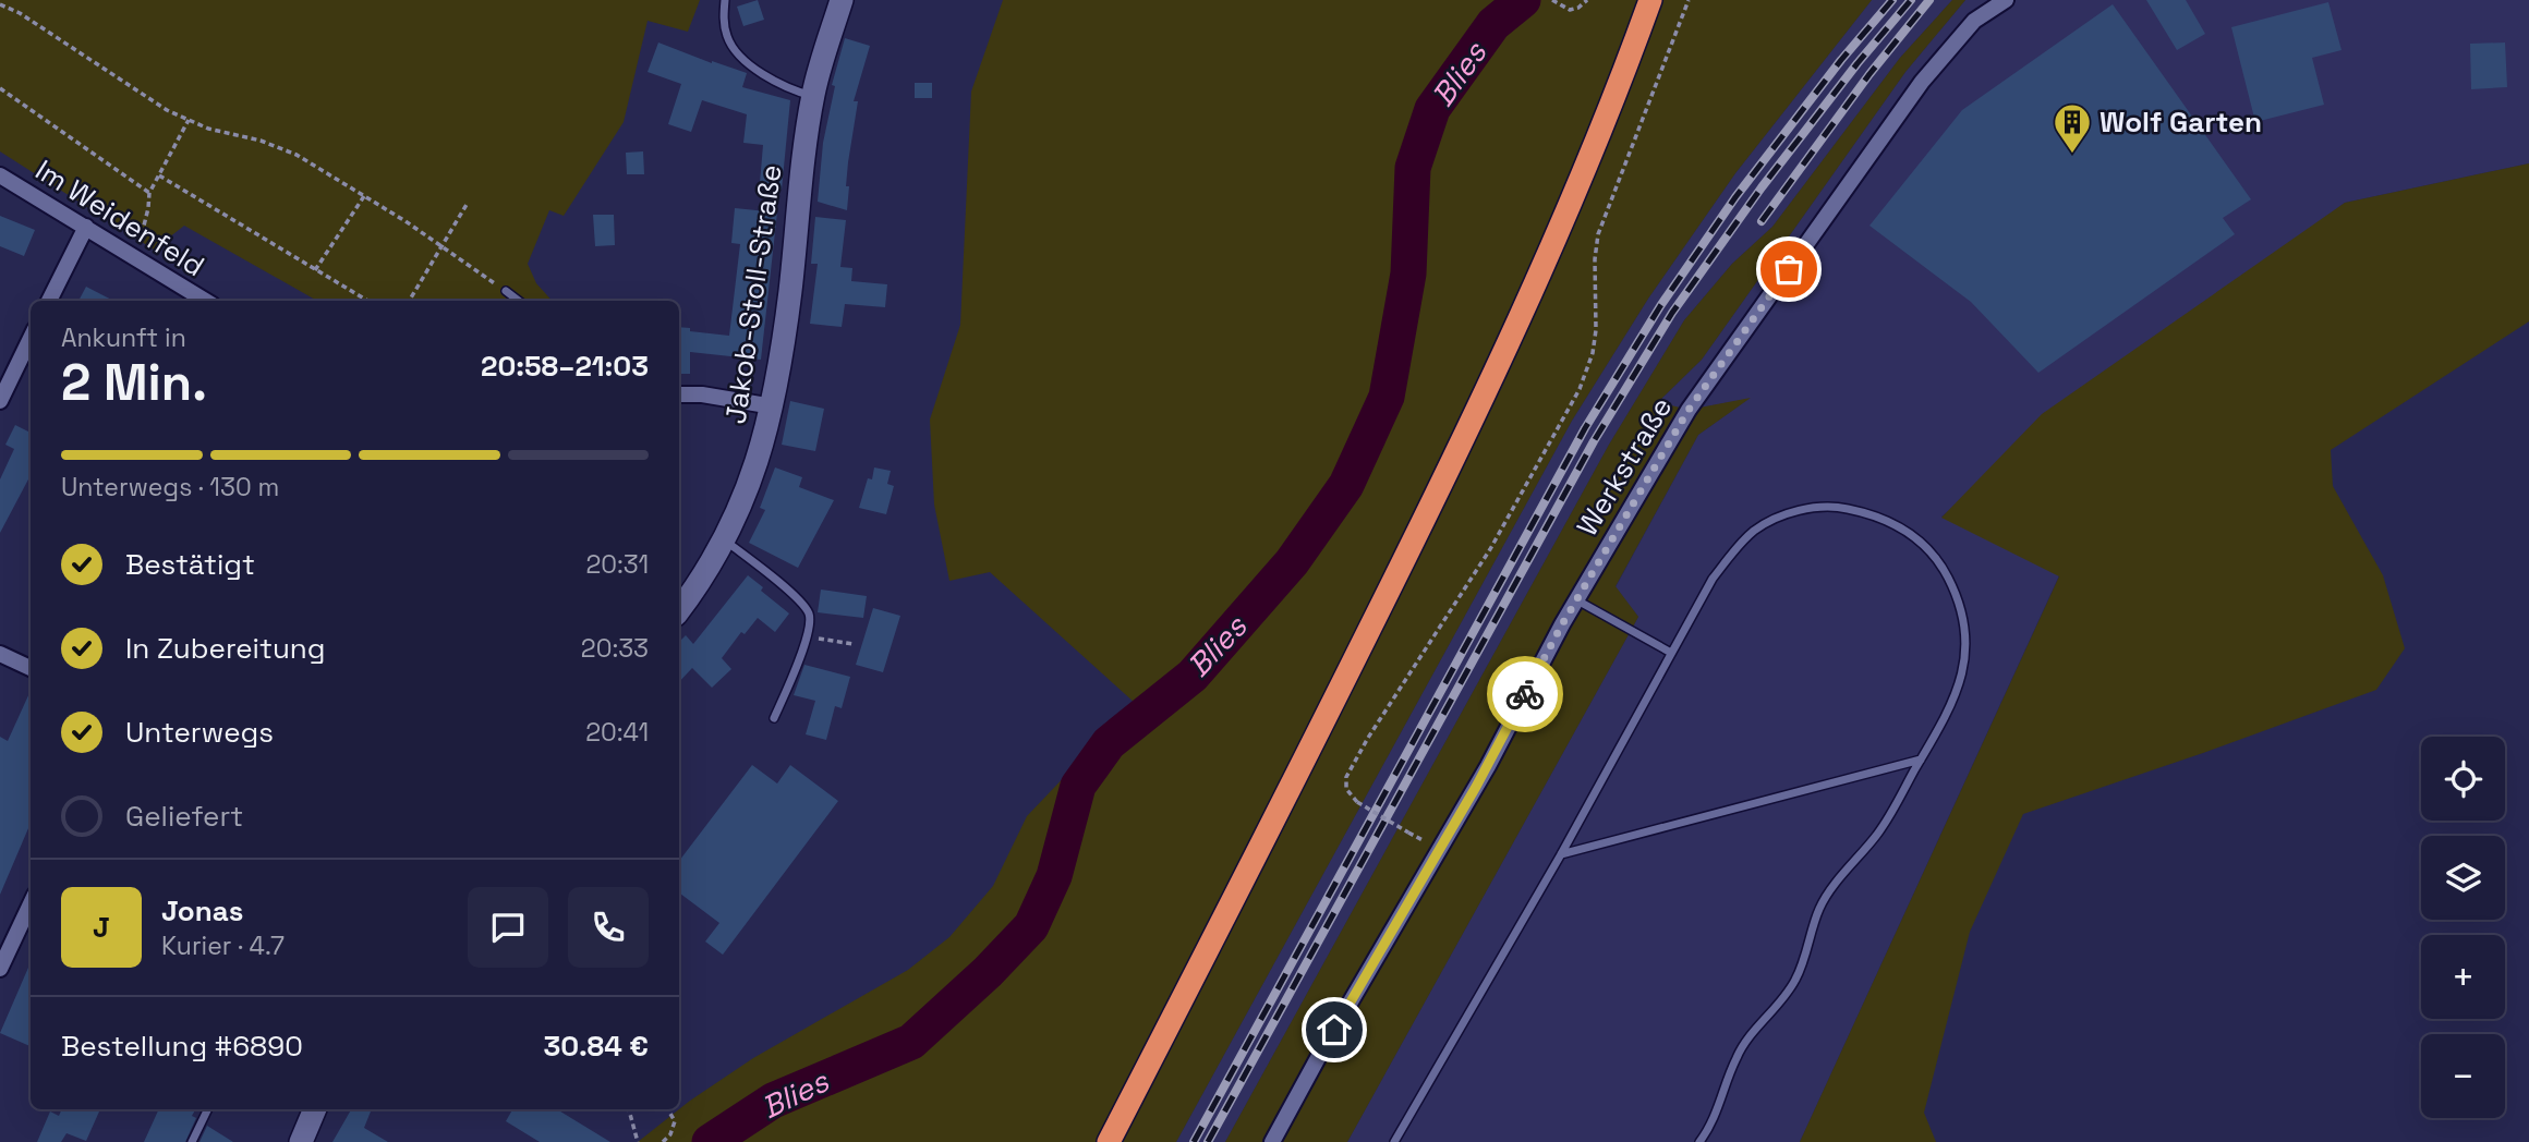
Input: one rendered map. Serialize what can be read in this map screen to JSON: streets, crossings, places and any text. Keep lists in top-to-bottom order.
{
  "streets": {
    "main road": ["Jakob-Stoll-Straße"],
    "street": ["Im Weidenfeld", "Werkstraße"]
  },
  "water": ["Blies"],
  "places": {
    "building": ["Wolf Garten"]
  },
  "page": {
    "heading": ["2 Min.", "Ankunft in", "20:58–21:03"],
    "panel": [
      "Jonas",
      "Kurier · 4.7",
      "Bestellung #6890",
      "30.84 €"
    ],
    "bar": "Unterwegs · 130 m",
    "list": [
      ["Bestätigt", "20:31"],
      ["In Zubereitung", "20:33"],
      ["Unterwegs", "20:41"],
      "Geliefert"
    ],
    "map_buttons": ["+", "−"],
    "round": "J"
  }
}
